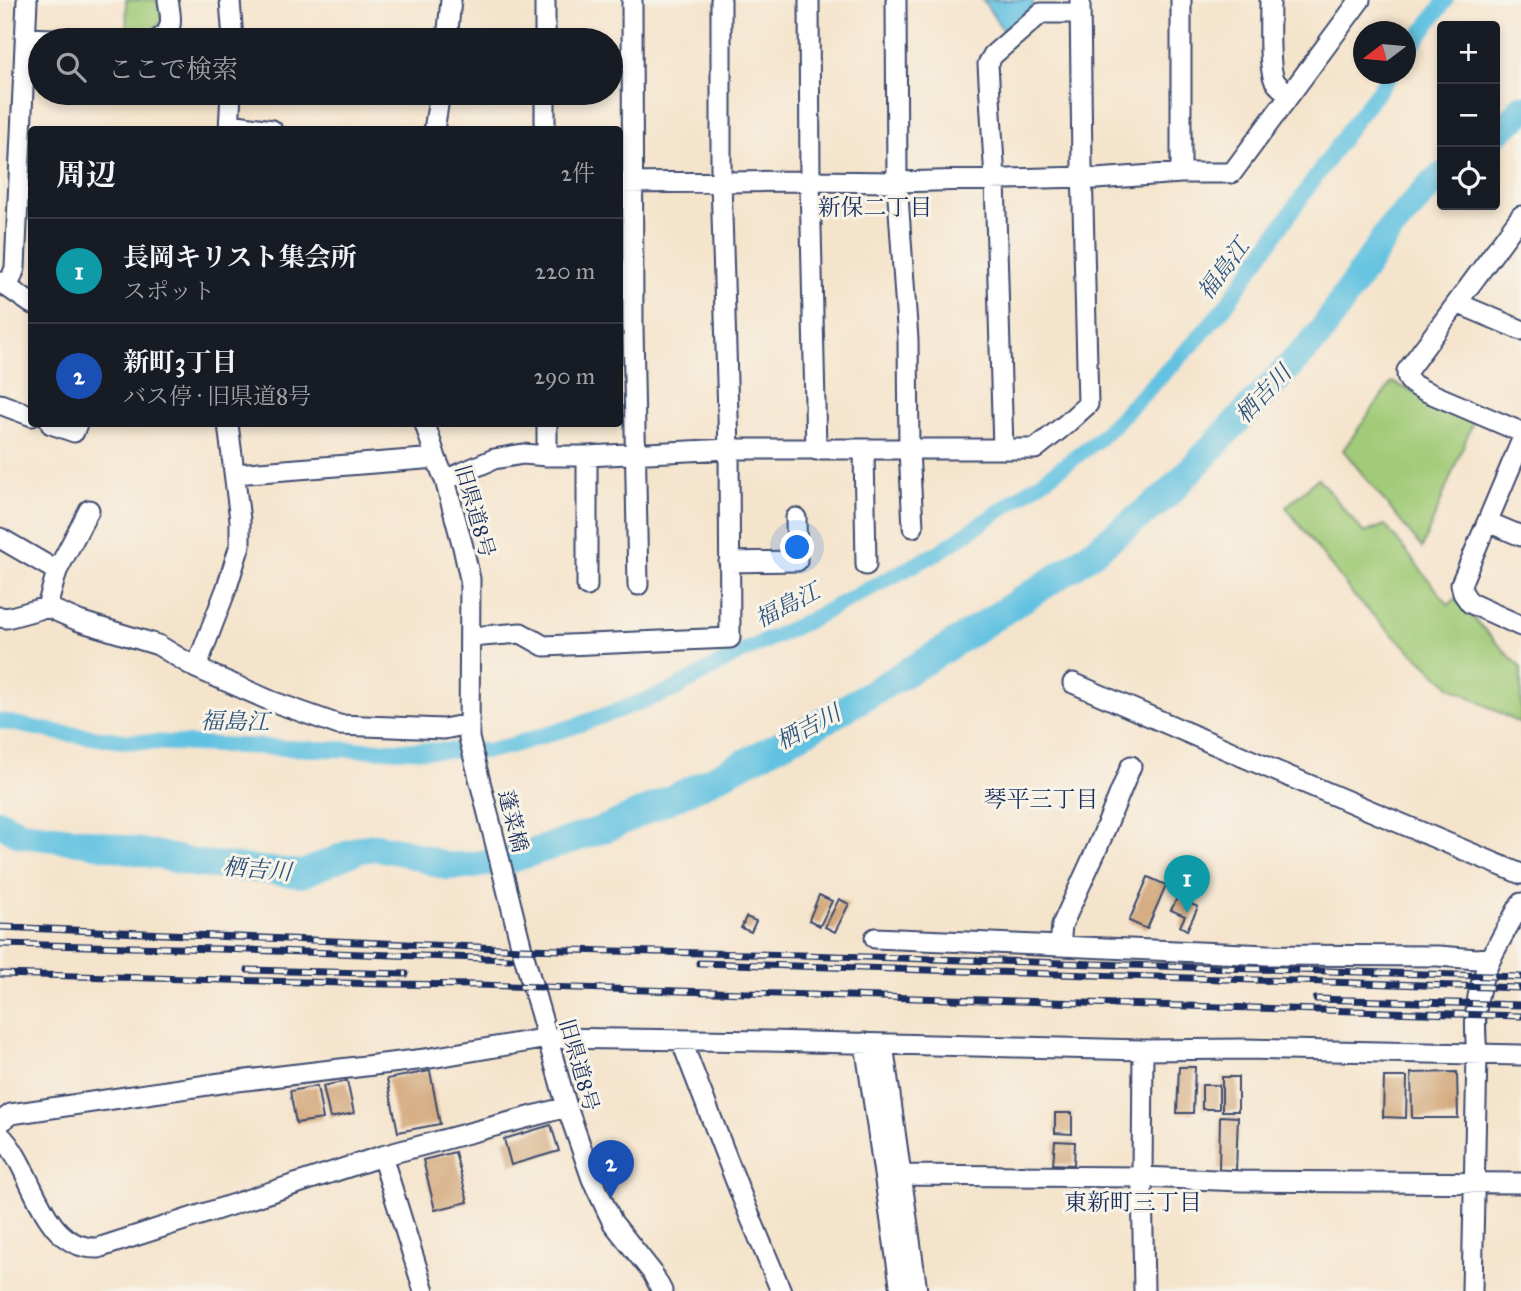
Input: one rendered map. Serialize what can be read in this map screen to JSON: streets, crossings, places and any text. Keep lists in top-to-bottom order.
{
  "streets": {
    "street": ["旧県道8号", "蓬菜橋"]
  },
  "crossings": [
    ["旧県道8号", "蓬菜橋"]
  ],
  "districts": ["新保二丁目", "琴平三丁目", "東新町三丁目"],
  "water": ["福島江", "栖吉川"],
  "north": "left",
  "page": {
    "map_buttons": ["+", "−"],
    "search": "ここで検索",
    "heading": ["周辺", "2件"],
    "list": [
      {
        "mark": "1",
        "name": "長岡キリスト集会所",
        "note": "スポット",
        "value": "220 m"
      },
      {
        "mark": "2",
        "name": "新町3丁目",
        "note": "バス停 · 旧県道8号",
        "value": "290 m"
      }
    ],
    "pins": ["1", "2"]
  }
}
